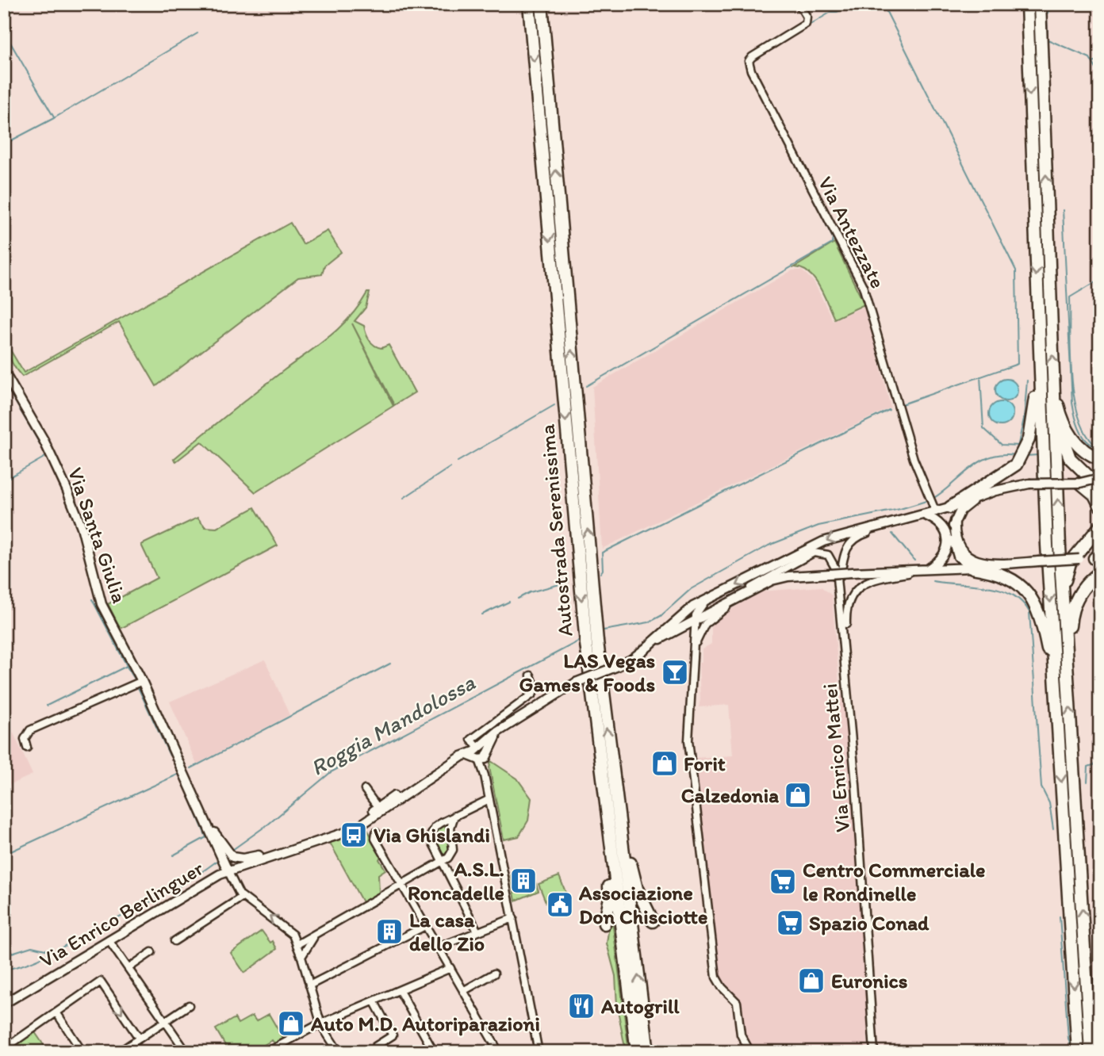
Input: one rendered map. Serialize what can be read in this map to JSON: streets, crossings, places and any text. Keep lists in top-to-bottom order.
{
  "streets": {
    "highway": ["Autostrada Serenissima"],
    "street": [
      "Via Antezzate",
      "Via Santa Giulia",
      "Via Enrico Mattei",
      "Via Enrico Berlinguer"
    ]
  },
  "crossings": [
    ["Via Santa Giulia", "Via Enrico Berlinguer"]
  ],
  "water": ["Roggia Mandolossa"],
  "places": {
    "bar": ["LAS Vegas Games & Foods"],
    "shop": [
      "Forit",
      "Calzedonia",
      "Euronics",
      "Auto M.D. Autoriparazioni"
    ],
    "bus stop": ["Via Ghislandi"],
    "building": ["A.S.L. Roncadelle", "La casa dello Zio"],
    "supermarket": ["Centro Commerciale le Rondinelle", "Spazio Conad"],
    "public building": ["Associazione Don Chisciotte"],
    "restaurant": ["Autogrill"]
  }
}
